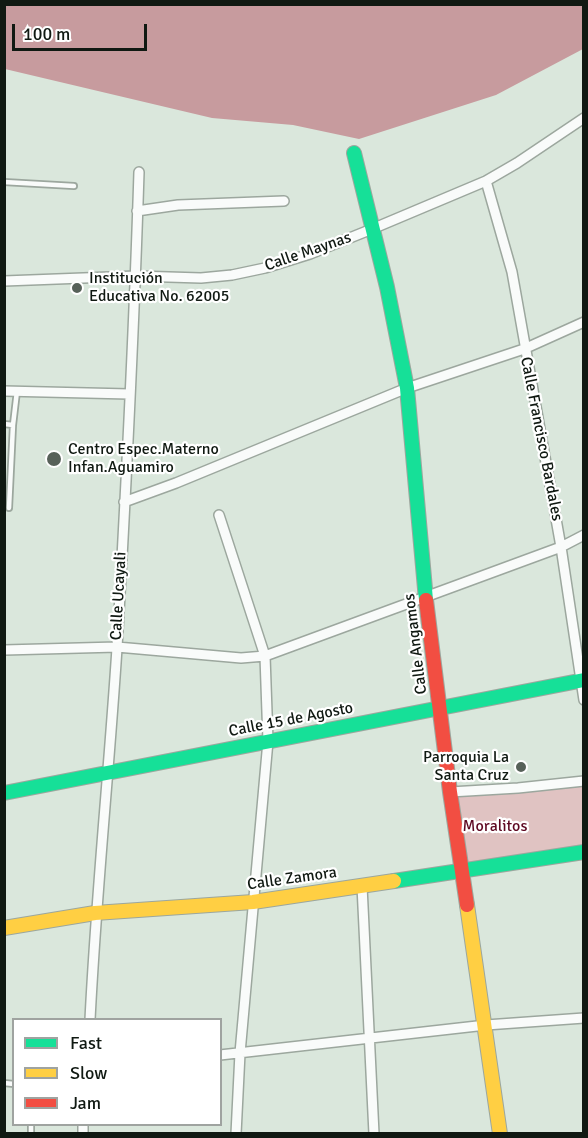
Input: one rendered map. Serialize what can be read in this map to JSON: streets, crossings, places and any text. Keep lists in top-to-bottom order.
{
  "streets": {
    "street": [
      "Calle Maynas",
      "Calle Francisco Bardales",
      "Calle Ucayali",
      "Calle Angamos",
      "Calle 15 de Agosto",
      "Calle Zamora"
    ]
  },
  "crossings": [
    ["Calle Maynas", "Calle Francisco Bardales"],
    ["Calle Maynas", "Calle Ucayali"],
    ["Calle Maynas", "Calle Angamos"],
    ["Calle Francisco Bardales", "Calle 15 de Agosto"],
    ["Calle Ucayali", "Calle 15 de Agosto"],
    ["Calle Ucayali", "Calle Zamora"],
    ["Calle Angamos", "Calle 15 de Agosto"],
    ["Calle Angamos", "Calle Zamora"]
  ],
  "parks": ["Moralitos"],
  "places": ["Institución Educativa No. 62005", "Centro Espec.Materno Infan.Aguamiro", "Parroquia La Santa Cruz"],
  "legend": ["Fast", "Slow", "Jam"],
  "scale_bar": "100 m"
}
